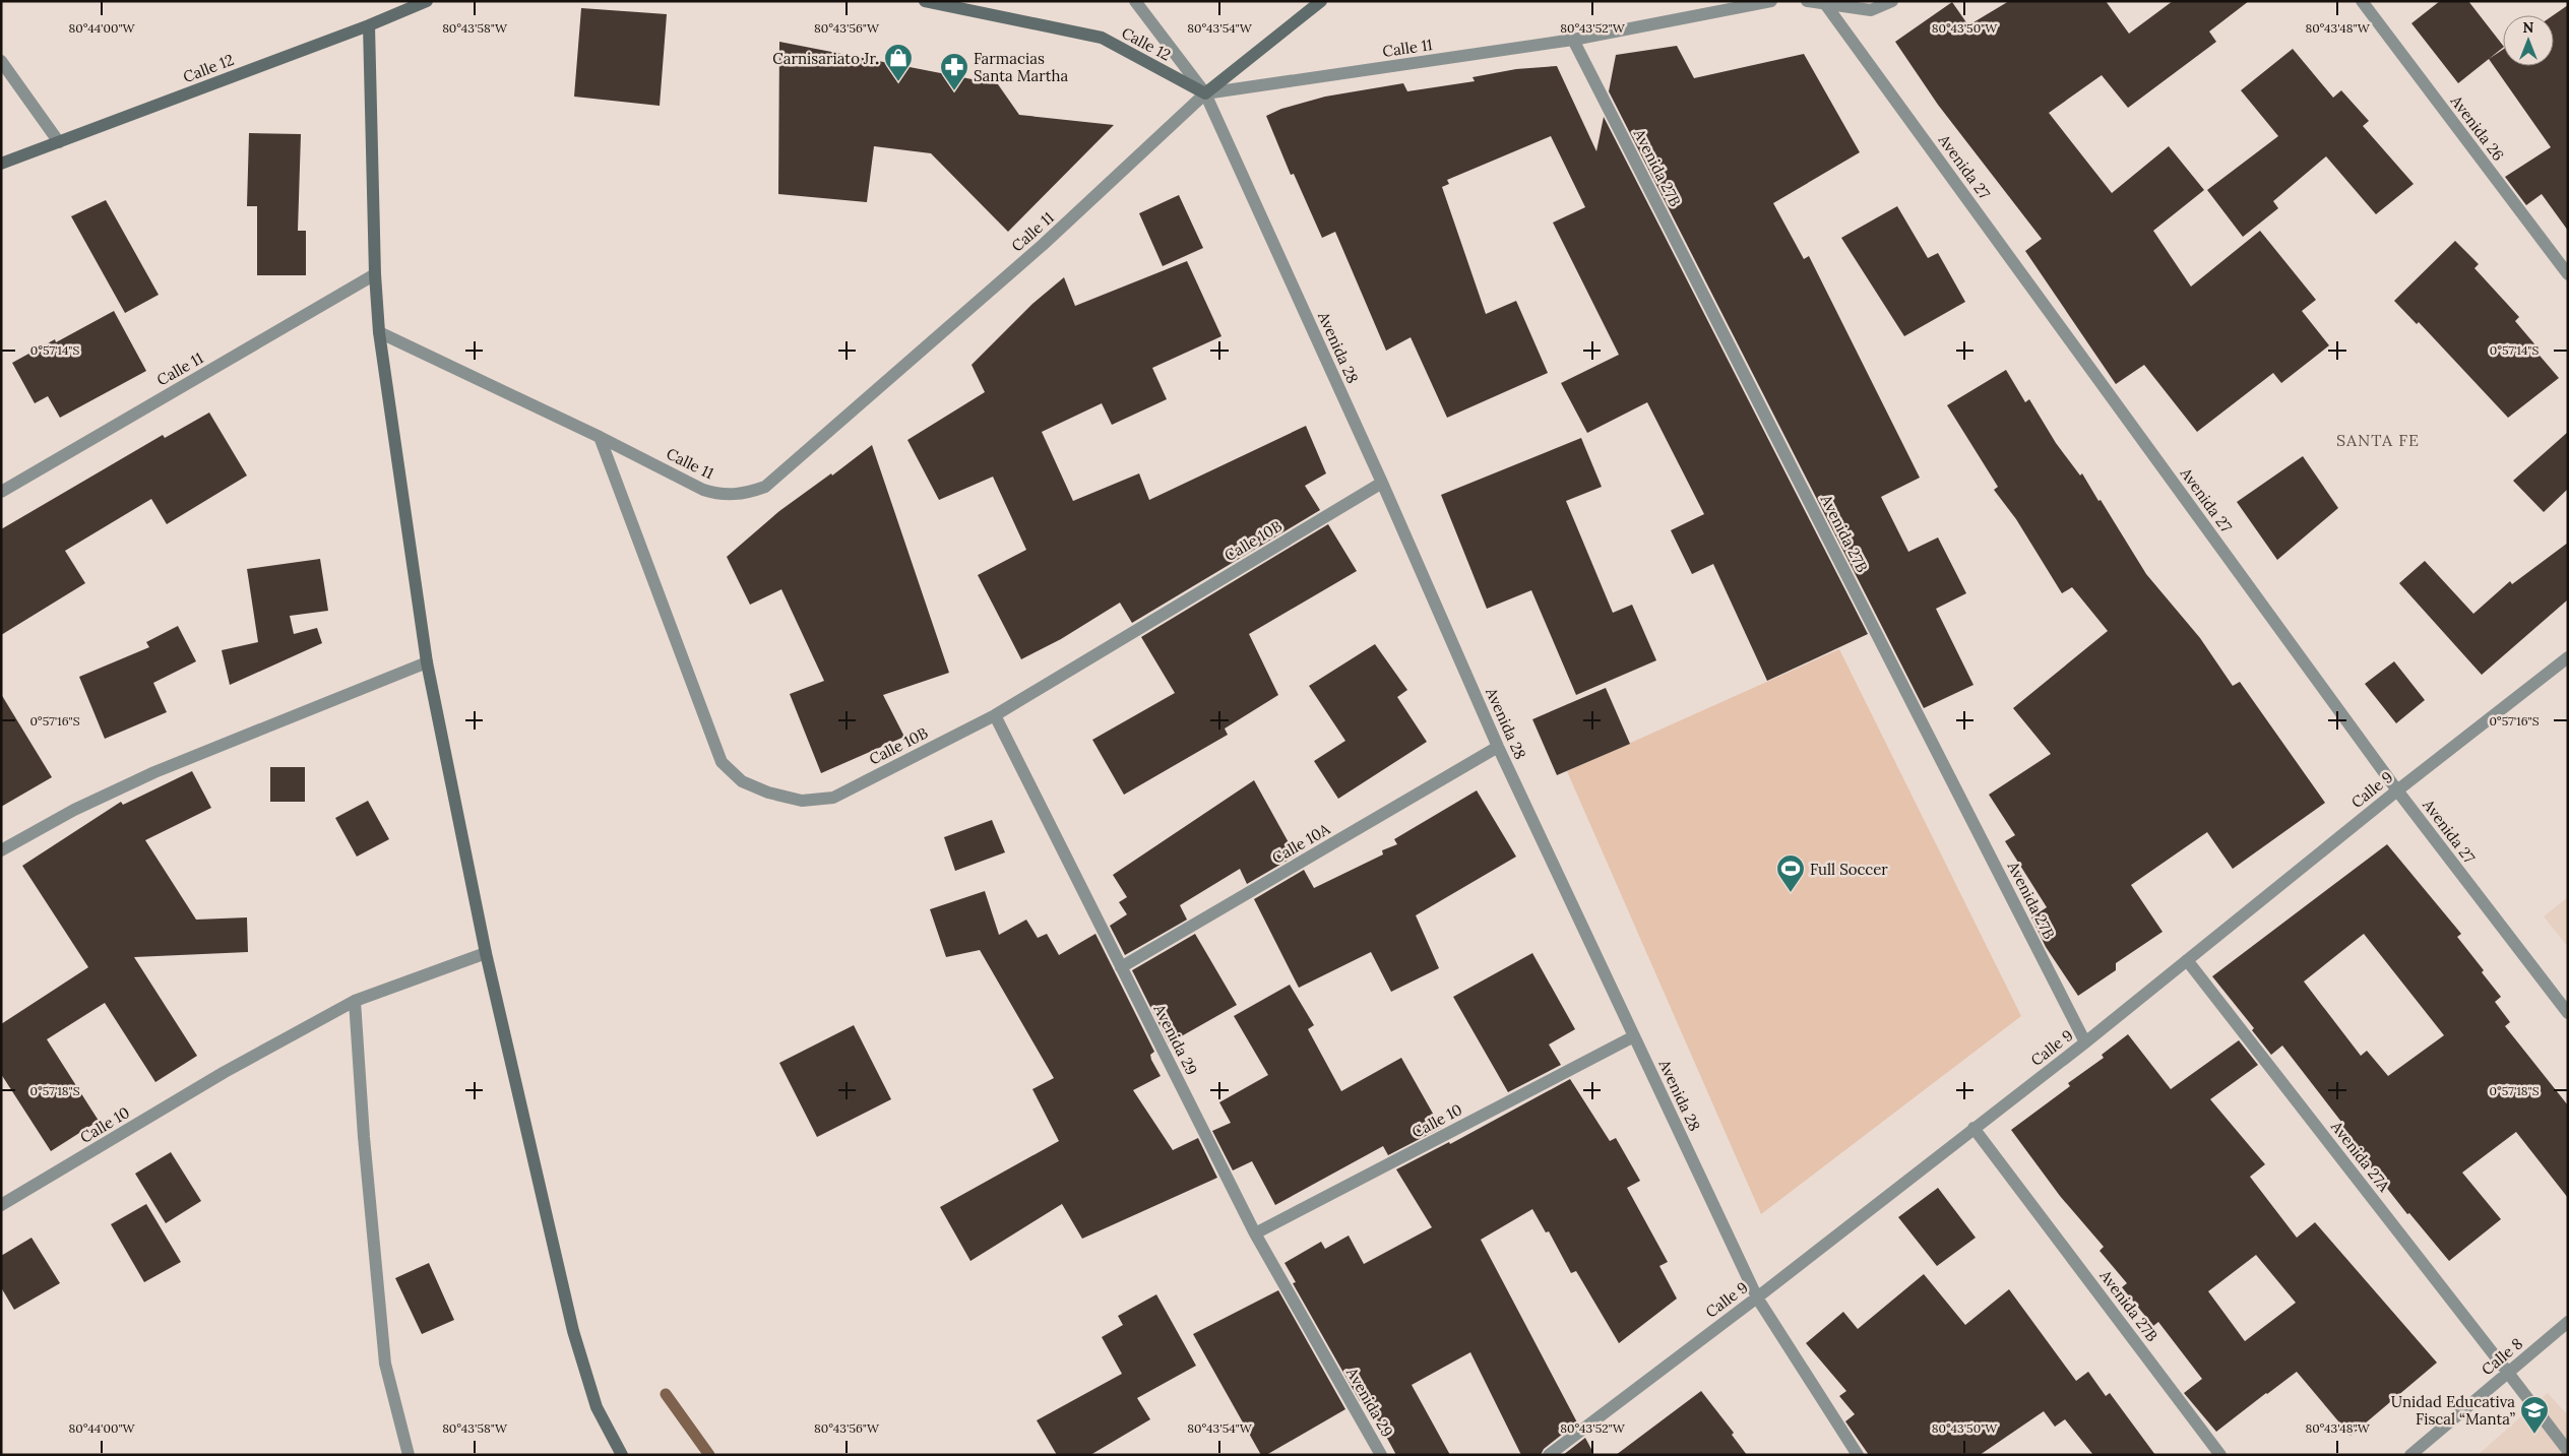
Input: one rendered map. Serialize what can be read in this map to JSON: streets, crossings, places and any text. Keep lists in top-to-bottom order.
{
  "streets": {
    "street": [
      "Calle 12",
      "Calle 11",
      "Avenida 26",
      "Avenida 27",
      "Avenida 27B",
      "Avenida 28",
      "Calle 10B",
      "Calle 9",
      "Calle 10A",
      "Avenida 29",
      "Calle 10",
      "Avenida 27A",
      "Calle 8"
    ]
  },
  "crossings": [
    ["Calle 12", "Calle 11"],
    ["Calle 12", "Avenida 28"],
    ["Calle 11", "Avenida 27B"],
    ["Calle 11", "Avenida 28"],
    ["Calle 11", "Calle 10B"],
    ["Avenida 27", "Calle 9"],
    ["Avenida 27B", "Calle 9"],
    ["Avenida 28", "Calle 10B"],
    ["Avenida 28", "Calle 9"],
    ["Avenida 28", "Calle 10A"],
    ["Avenida 28", "Calle 10"],
    ["Calle 10B", "Avenida 29"],
    ["Calle 9", "Avenida 27A"],
    ["Calle 10A", "Avenida 29"],
    ["Avenida 29", "Calle 10"],
    ["Avenida 27A", "Calle 8"]
  ],
  "districts": ["SANTA FE"],
  "places": {
    "shop": ["Carnisariato Jr."],
    "pharmacy": ["Farmacias Santa Martha"],
    "sports": ["Full Soccer"],
    "school or university": ["Unidad Educativa Fiscal “Manta”"]
  },
  "north": "top",
  "coordinates": [
    "80°44'00\"W",
    "80°43'58\"W",
    "80°43'56\"W",
    "80°43'54\"W",
    "80°43'52\"W",
    "80°43'50\"W",
    "80°43'48\"W",
    "0°57'14\"S",
    "0°57'16\"S",
    "0°57'18\"S"
  ]
}
